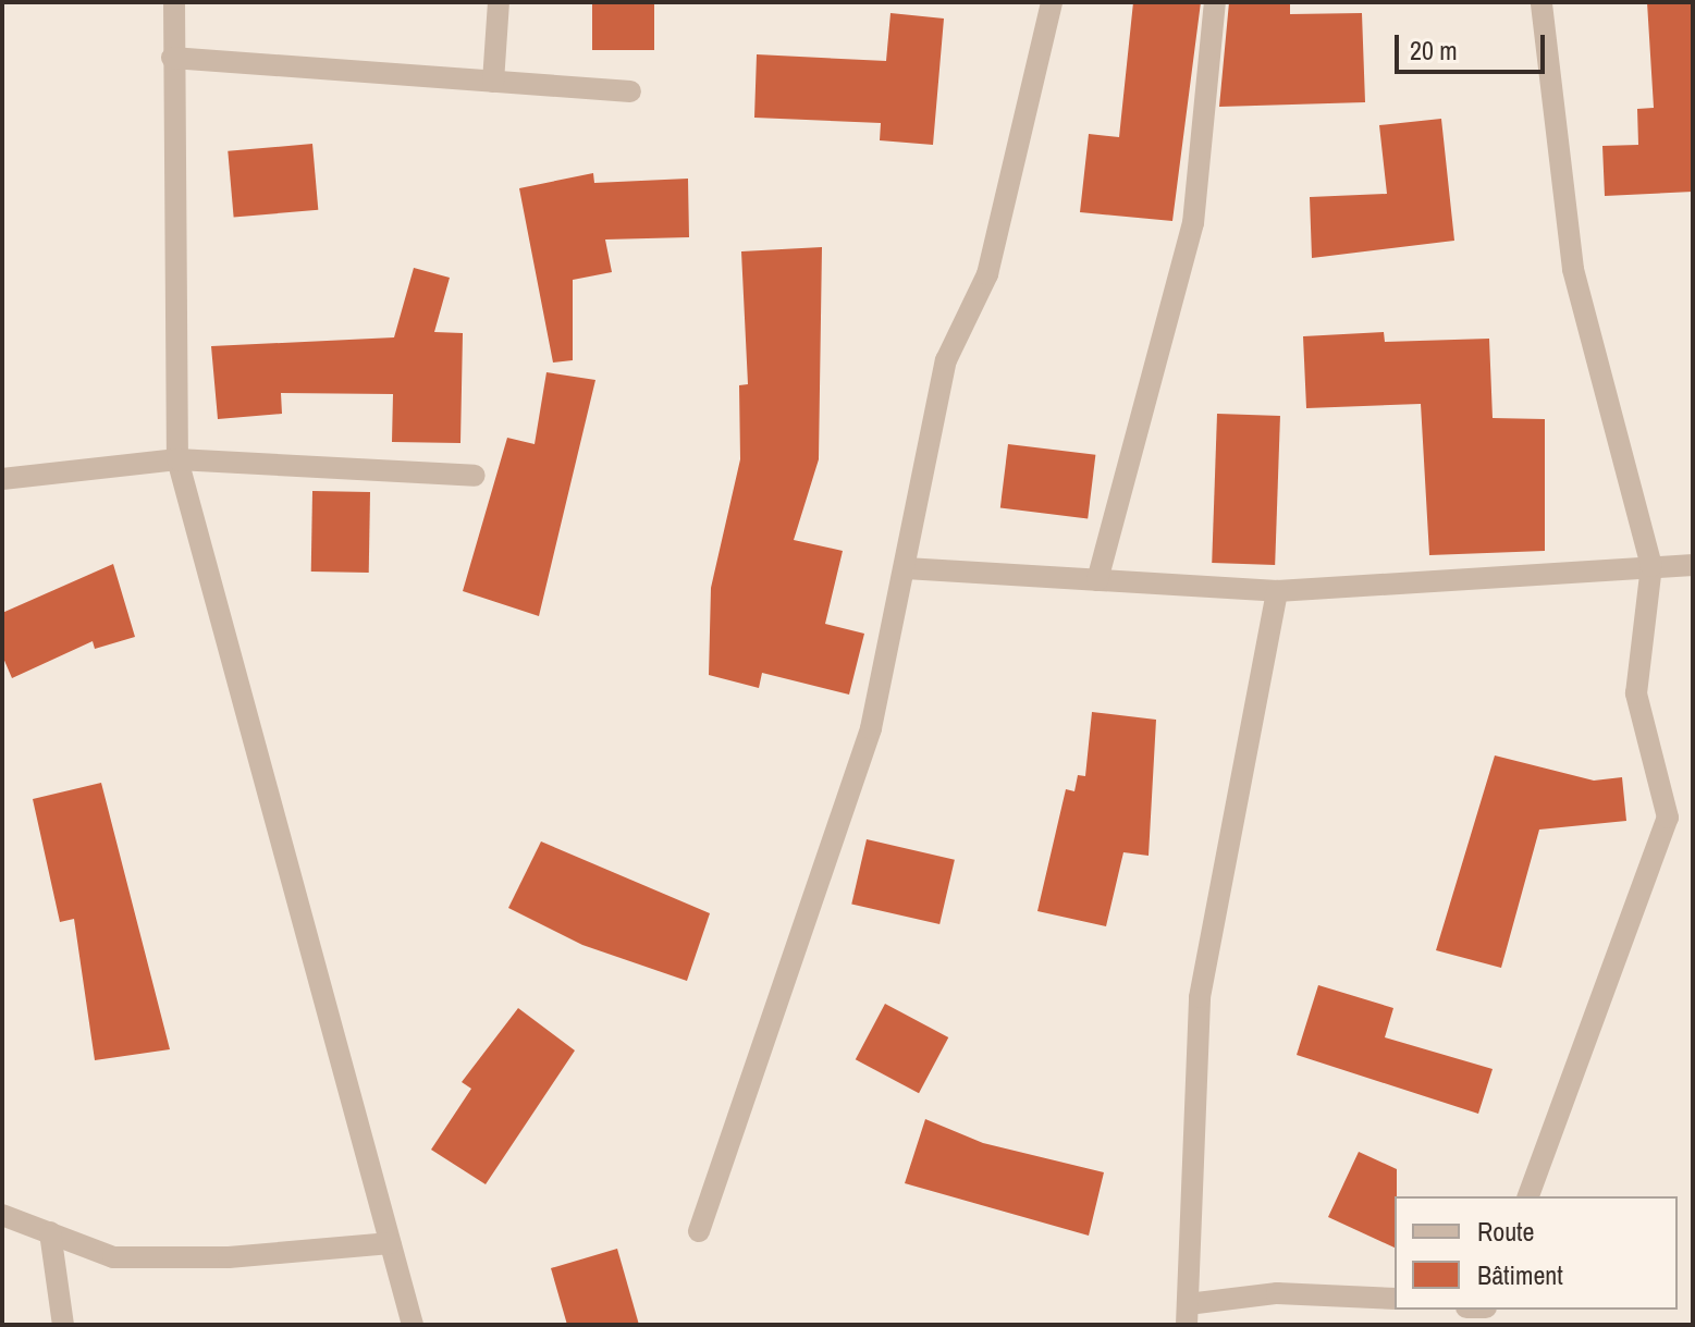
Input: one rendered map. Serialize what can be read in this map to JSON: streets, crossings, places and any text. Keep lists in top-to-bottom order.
{
  "legend": ["Route", "Bâtiment"],
  "scale_bar": "20 m"
}
